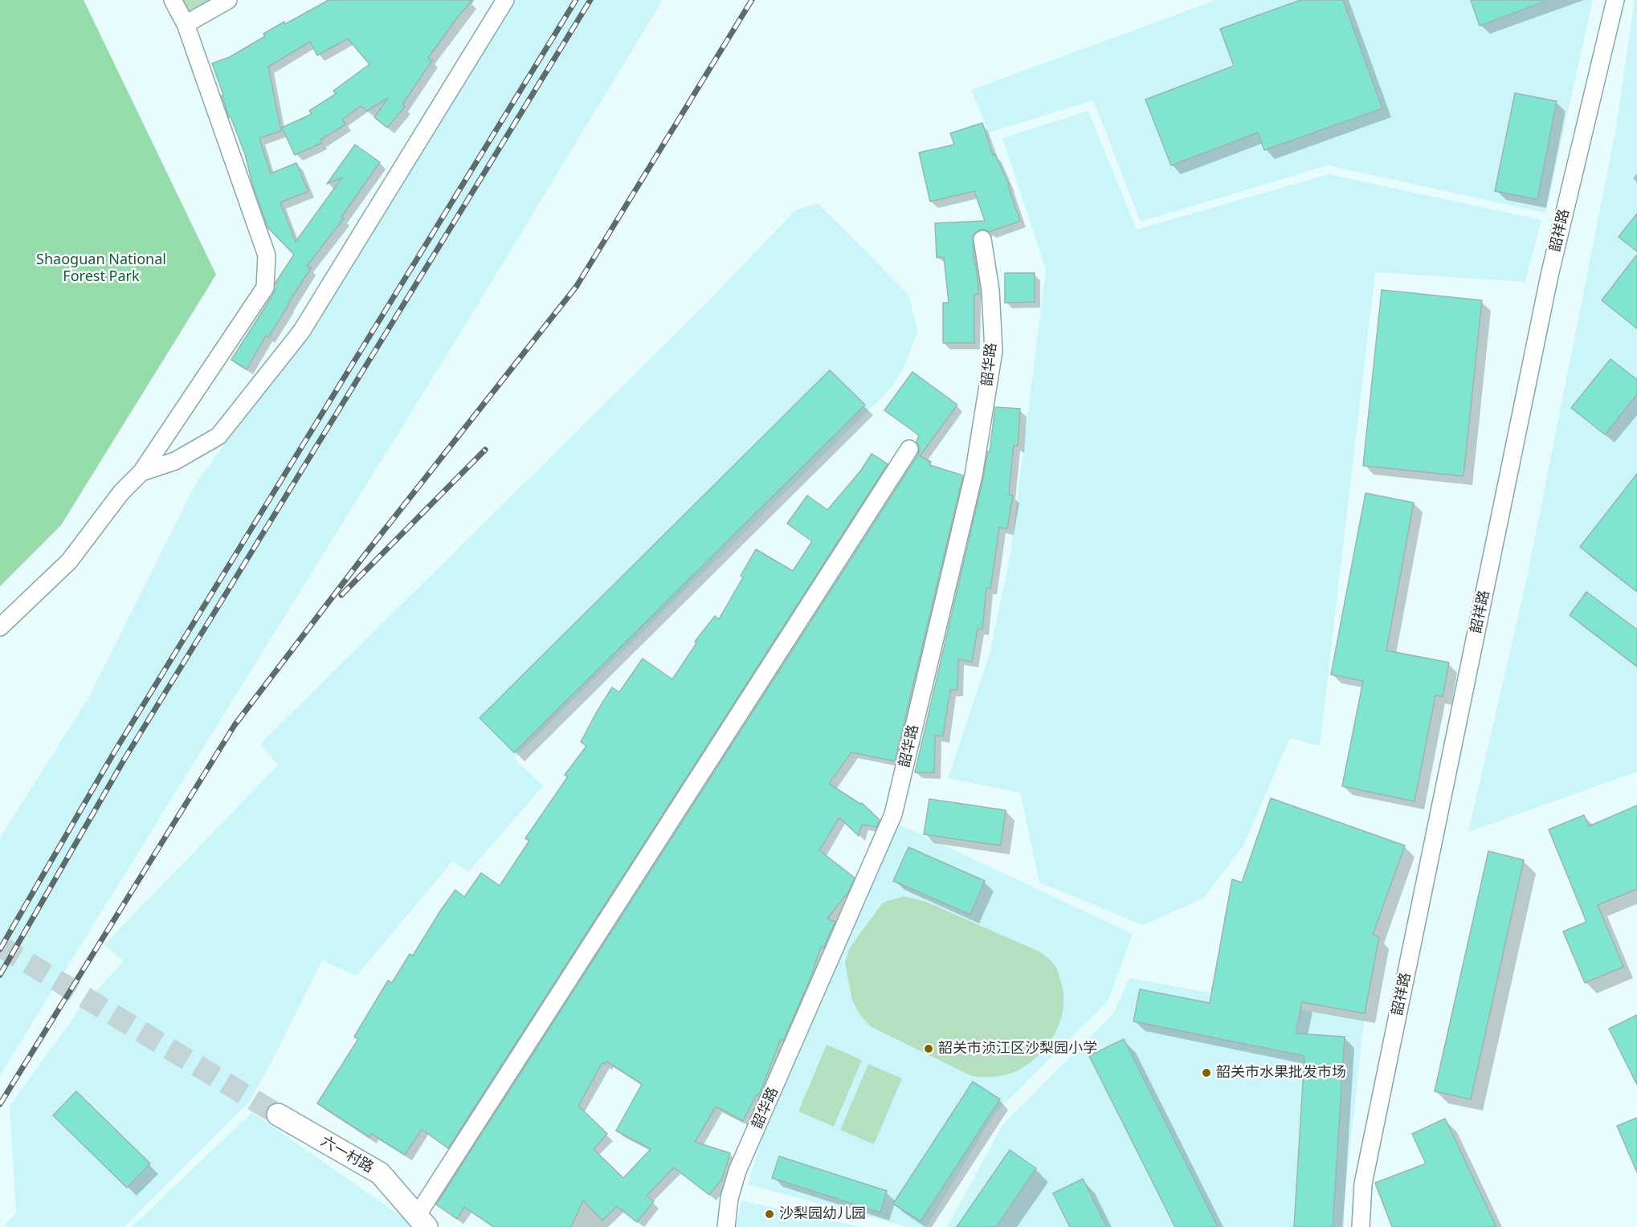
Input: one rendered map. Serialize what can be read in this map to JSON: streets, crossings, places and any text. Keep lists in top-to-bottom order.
{
  "streets": {
    "street": ["韶祥路", "韶华路", "六一村路"]
  },
  "parks": ["Shaoguan National Forest Park"],
  "places": ["韶关市浈江区沙梨园小学", "韶关市水果批发市场", "沙梨园幼儿园"]
}
